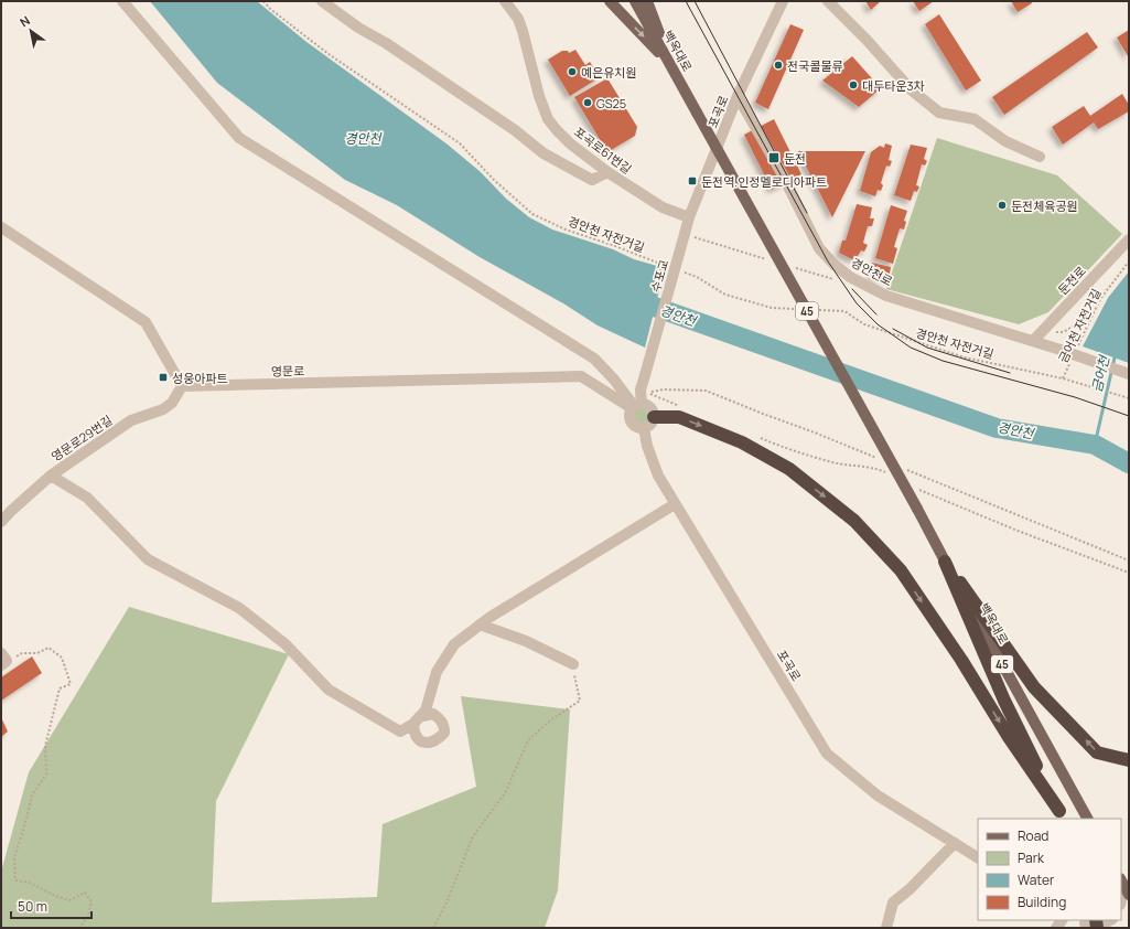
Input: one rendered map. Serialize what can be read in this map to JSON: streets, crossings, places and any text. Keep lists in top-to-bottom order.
{
  "streets": {
    "main road": ["백옥대로", "45"],
    "street": [
      "포곡로",
      "포곡로61번길",
      "경안천로",
      "수포교",
      "둔전로",
      "영문로",
      "영문로29번길"
    ],
    "path": ["경안천 자전거길", "금어천 자전거길"]
  },
  "crossings": [
    ["포곡로", "포곡로61번길"],
    ["포곡로", "경안천로"],
    ["포곡로", "수포교"],
    ["포곡로", "영문로"],
    ["경안천 자전거길", "금어천 자전거길"],
    ["경안천로", "둔전로"],
    ["수포교", "영문로"],
    ["영문로", "영문로29번길"]
  ],
  "water": ["경안천", "금어천"],
  "places": {
    "other": [
      "전국콜물류",
      "예은유치원",
      "대두타운3차",
      "GS25",
      "둔전체육공원"
    ],
    "transit": ["둔전", "둔전역.인정멜로디아파트", "성웅아파트"]
  },
  "legend": [
    "Road",
    "Park",
    "Water",
    "Building"
  ],
  "scale_bar": "50 m",
  "north": "top left"
}
